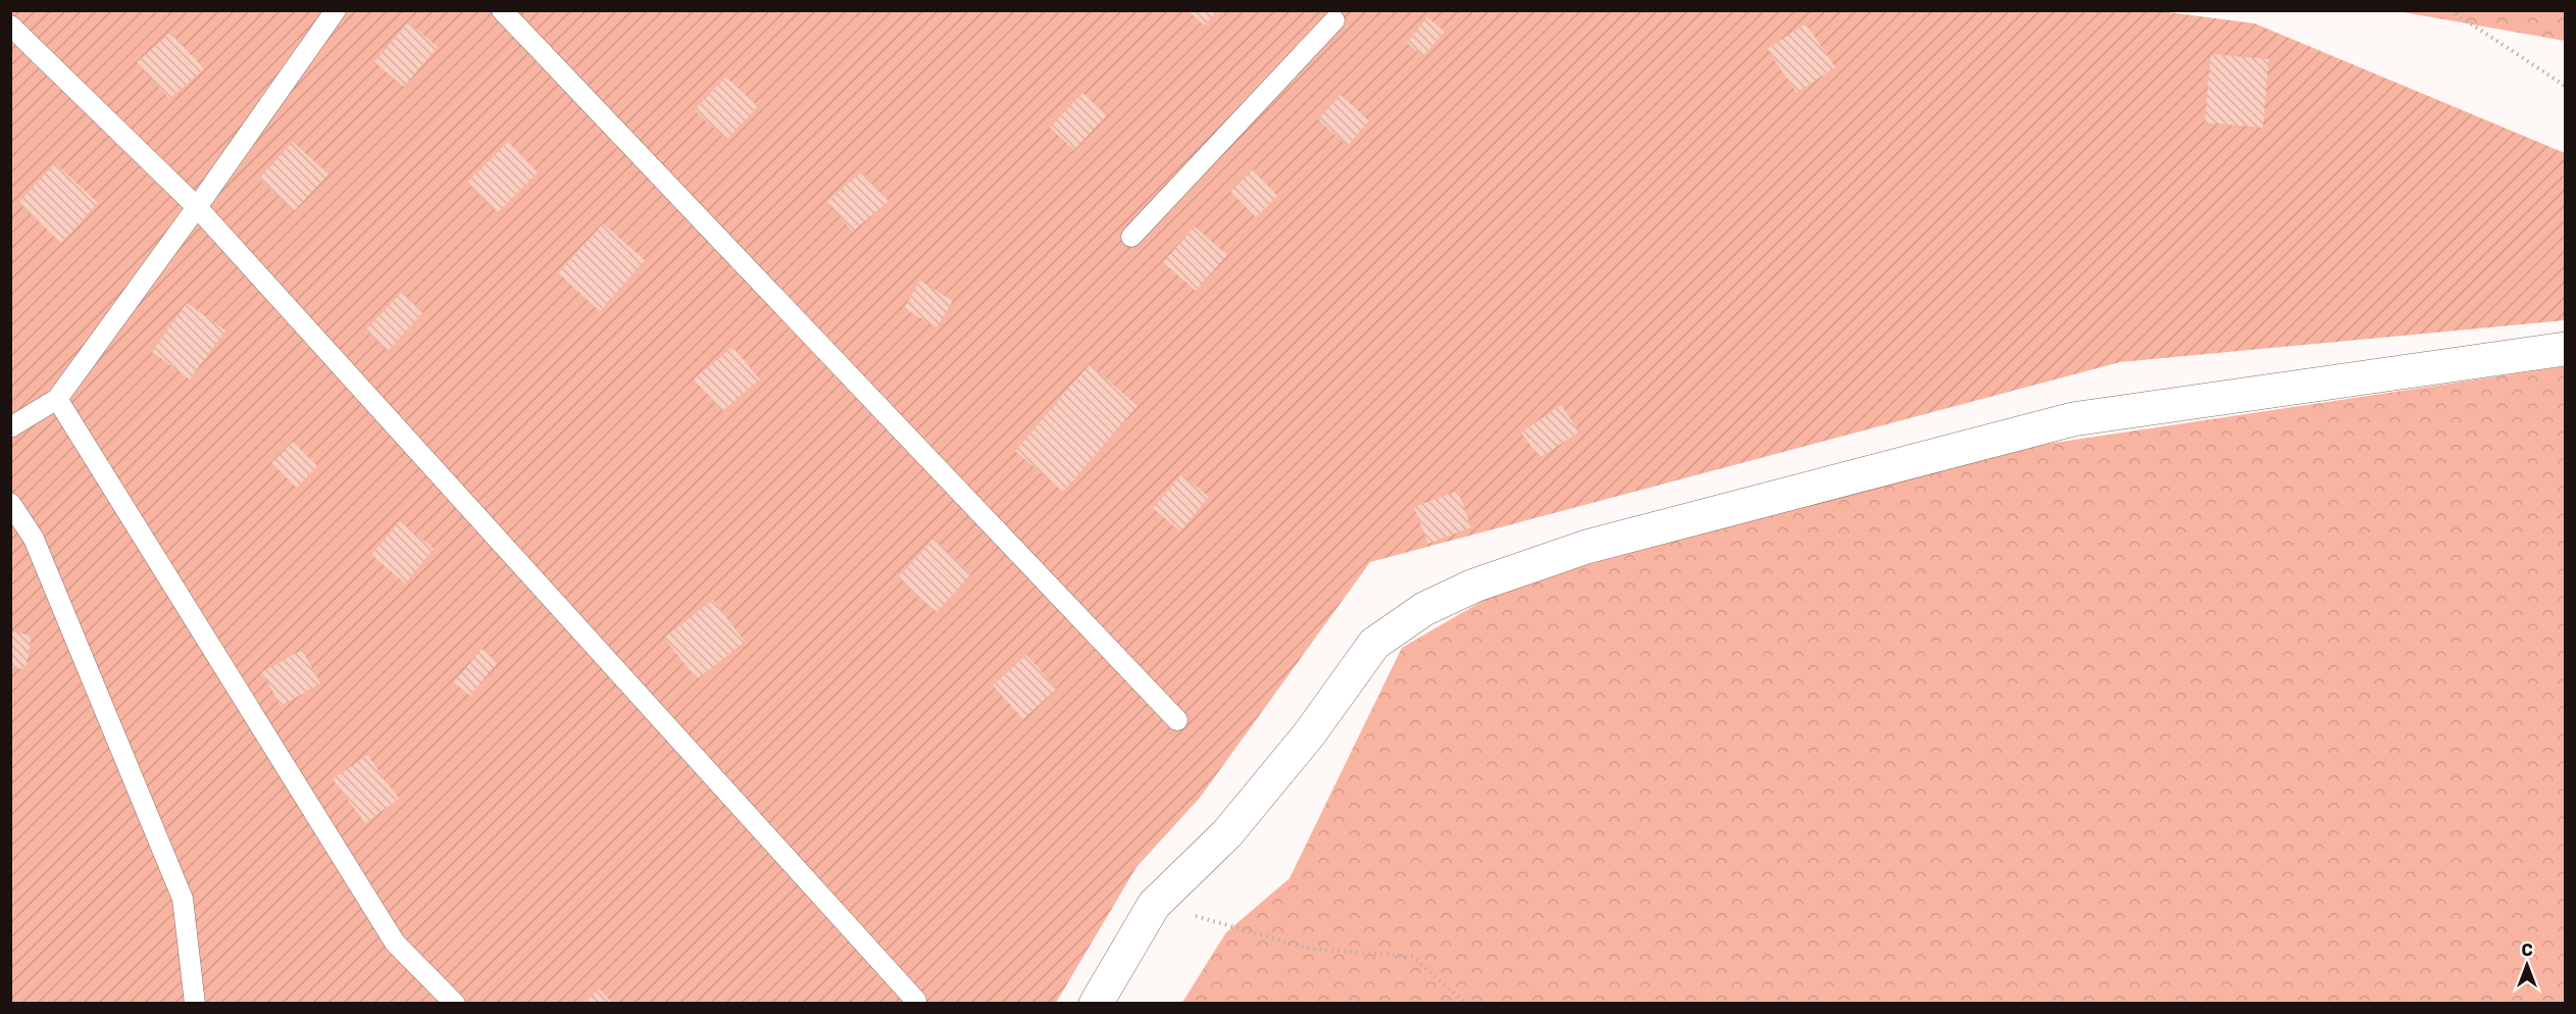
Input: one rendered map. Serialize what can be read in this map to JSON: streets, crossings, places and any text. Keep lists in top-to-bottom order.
{
  "north": "top"
}
